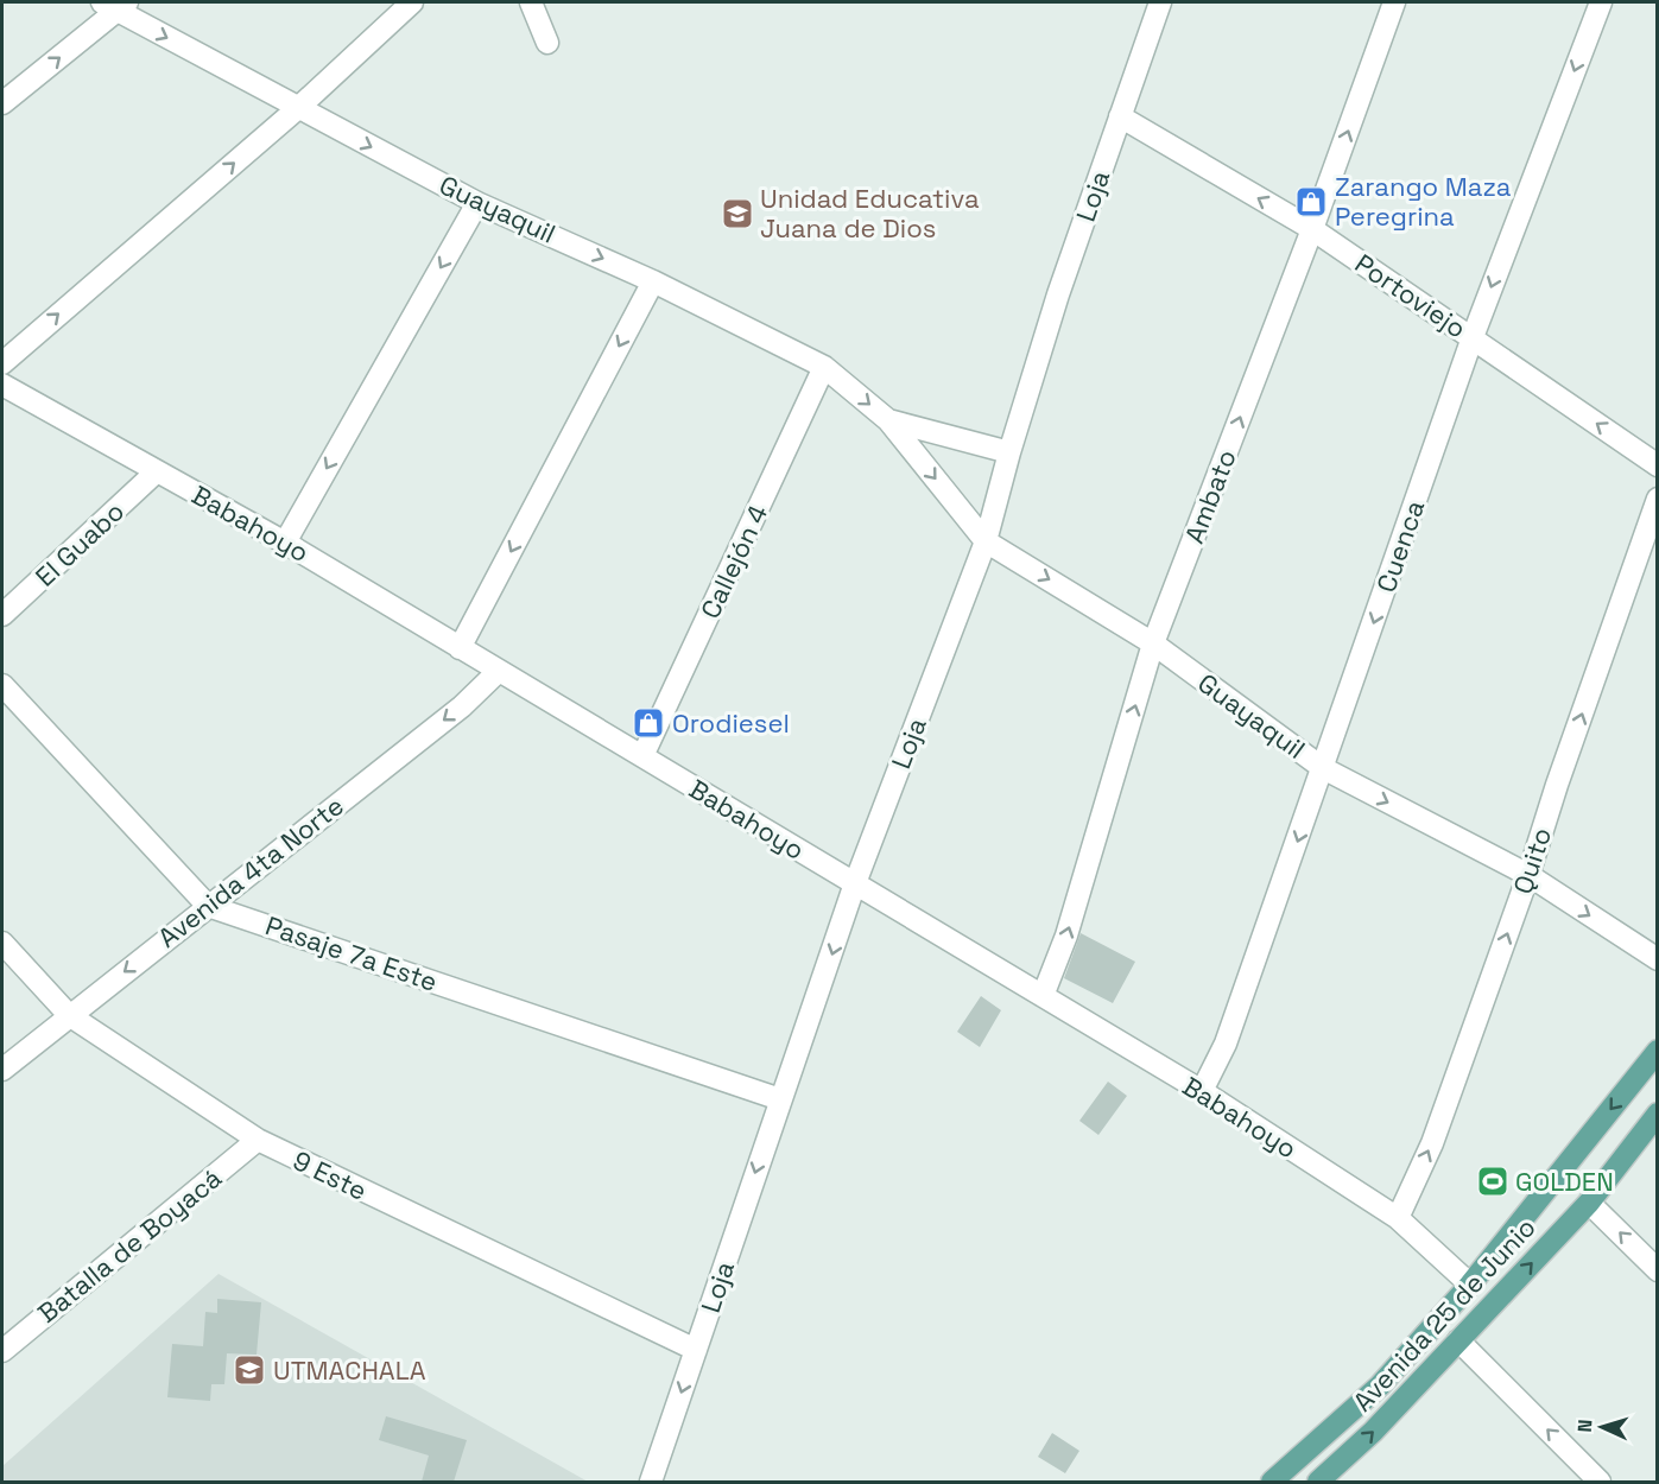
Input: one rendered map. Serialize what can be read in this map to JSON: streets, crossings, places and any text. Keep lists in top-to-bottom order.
{
  "streets": {
    "main road": ["Avenida 25 de Junio"],
    "street": [
      "Loja",
      "Guayaquil",
      "Portoviejo",
      "Ambato",
      "Babahoyo",
      "El Guabo",
      "Cuenca",
      "Callejón 4",
      "Quito",
      "Avenida 4ta Norte",
      "Pasaje 7a Este",
      "9 Este",
      "Batalla de Boyacá"
    ]
  },
  "crossings": [
    ["Loja", "Guayaquil"],
    ["Loja", "Portoviejo"],
    ["Loja", "Babahoyo"],
    ["Loja", "Pasaje 7a Este"],
    ["Loja", "9 Este"],
    ["Guayaquil", "Ambato"],
    ["Guayaquil", "Cuenca"],
    ["Guayaquil", "Callejón 4"],
    ["Guayaquil", "Quito"],
    ["Portoviejo", "Ambato"],
    ["Portoviejo", "Cuenca"],
    ["Ambato", "Babahoyo"],
    ["Babahoyo", "El Guabo"],
    ["Babahoyo", "Cuenca"],
    ["Babahoyo", "Callejón 4"],
    ["Babahoyo", "Quito"],
    ["Babahoyo", "Avenida 4ta Norte"],
    ["Babahoyo", "Avenida 25 de Junio"],
    ["Avenida 4ta Norte", "Pasaje 7a Este"],
    ["Avenida 4ta Norte", "9 Este"],
    ["9 Este", "Batalla de Boyacá"]
  ],
  "one_way": [
    "Loja",
    "Guayaquil",
    "Portoviejo",
    "Ambato",
    "Cuenca",
    "Quito",
    "Avenida 4ta Norte"
  ],
  "places": {
    "shop": ["Zarango Maza Peregrina", "Orodiesel"],
    "school or university": ["Unidad Educativa Juana de Dios", "UTMACHALA"],
    "sports": ["GOLDEN"]
  },
  "north": "left"
}
